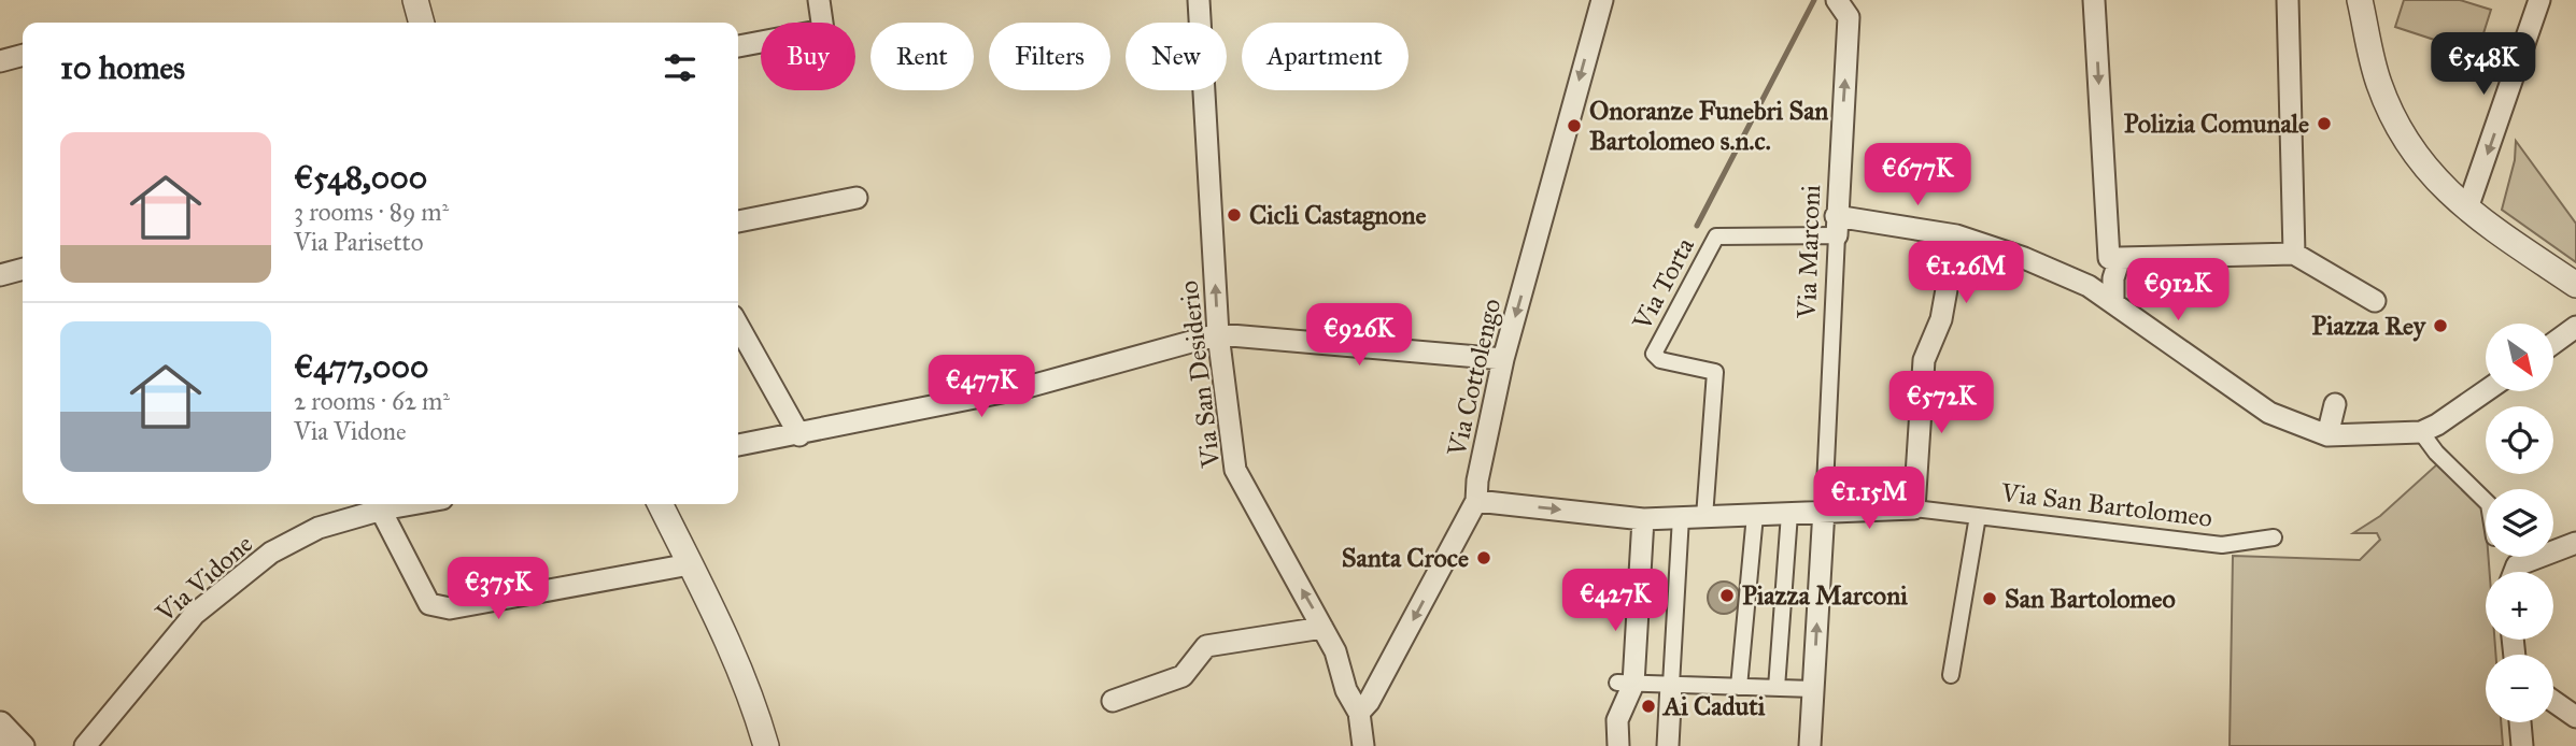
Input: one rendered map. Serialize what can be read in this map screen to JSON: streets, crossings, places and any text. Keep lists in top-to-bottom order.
{
  "streets": {
    "street": [
      "Via Marconi",
      "Via Torta",
      "Via San Desiderio",
      "Via Cottolengo",
      "Via San Bartolomeo",
      "Via Vidone"
    ]
  },
  "crossings": [
    ["Via Marconi", "Via Torta"],
    ["Via San Desiderio", "Via Cottolengo"]
  ],
  "one_way": ["Via Marconi", "Via San Desiderio", "Via Cottolengo"],
  "places": [
    "Polizia Comunale",
    "Onoranze Funebri San Bartolomeo s.n.c.",
    "Cicli Castagnone",
    "Piazza Rey",
    "Santa Croce",
    "Piazza Marconi",
    "San Bartolomeo",
    "Ai Caduti"
  ],
  "north": "bottom right",
  "page": {
    "chip": [
      "Buy",
      "Rent",
      "Filters",
      "New",
      "Apartment"
    ],
    "heading": "10 homes",
    "price": [
      "€548K",
      "€677K",
      "€1.26M",
      "€912K",
      "€926K",
      "€477K",
      "€572K",
      "€1.15M",
      "€375K",
      "€427K"
    ],
    "list": [
      {
        "name": "€548,000",
        "note": "3 rooms · 89 m² · Via Parisetto"
      },
      {
        "name": "€477,000",
        "note": "2 rooms · 62 m² · Via Vidone"
      }
    ],
    "map_buttons": ["+", "−"]
  }
}
